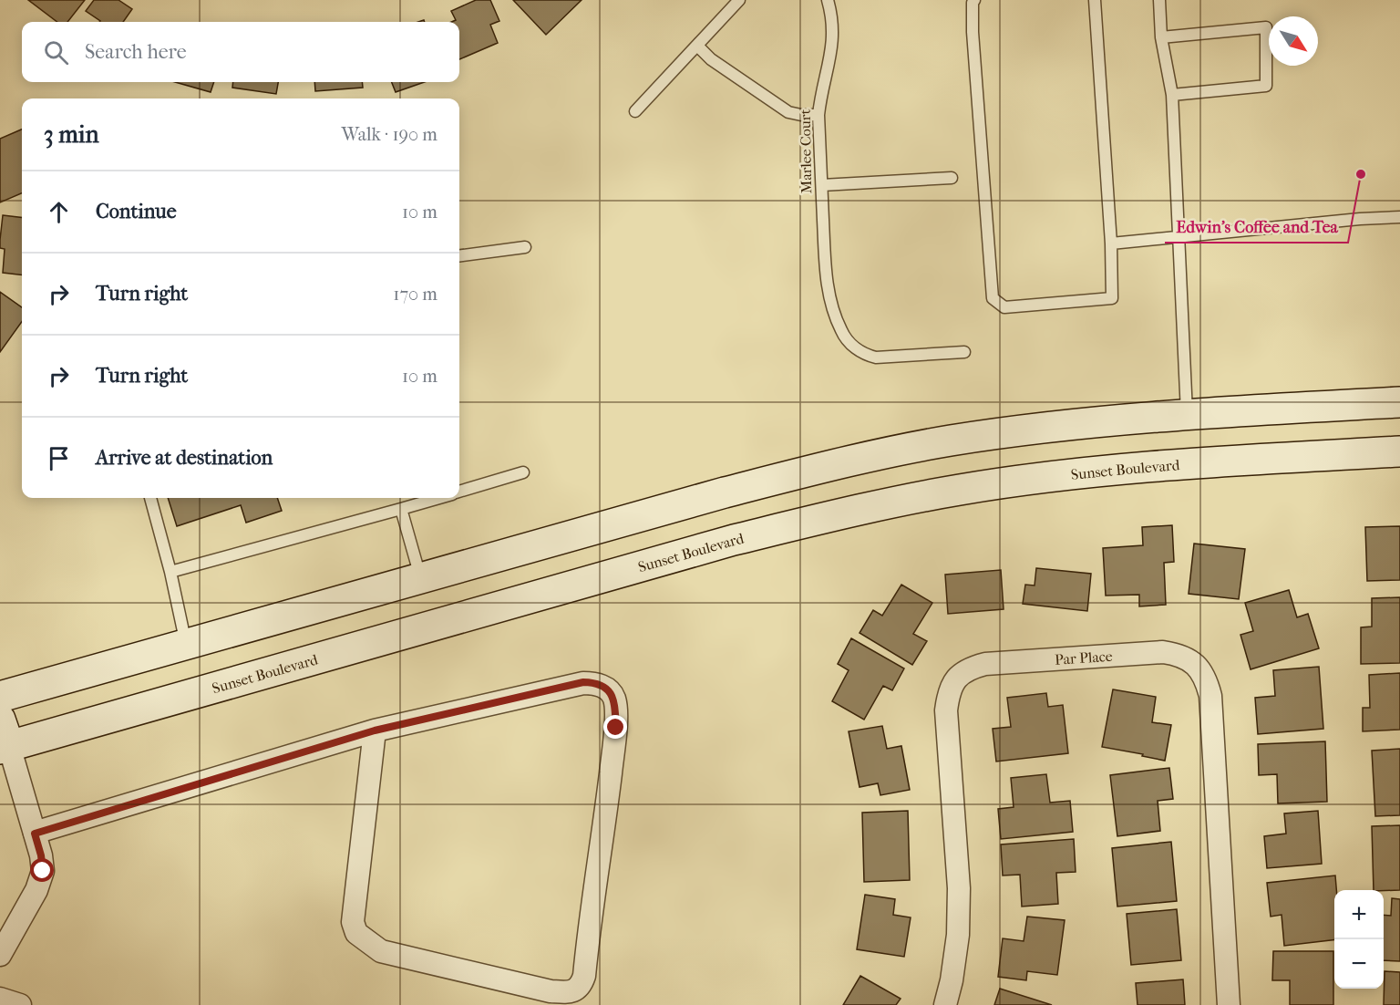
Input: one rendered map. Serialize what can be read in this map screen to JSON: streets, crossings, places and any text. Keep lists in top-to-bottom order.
{
  "streets": {
    "main road": ["Sunset Boulevard"],
    "street": ["Par Place"],
    "lane": ["Marlee Court"]
  },
  "places": ["Edwin's Coffee and Tea"],
  "north": "bottom right",
  "page": {
    "search": "Search here",
    "heading": ["3 min", "Walk · 190 m"],
    "list": [
      ["Continue", "10 m"],
      ["Turn right", "170 m"],
      ["Turn right", "10 m"],
      "Arrive at destination"
    ],
    "map_buttons": ["+", "−"]
  }
}
